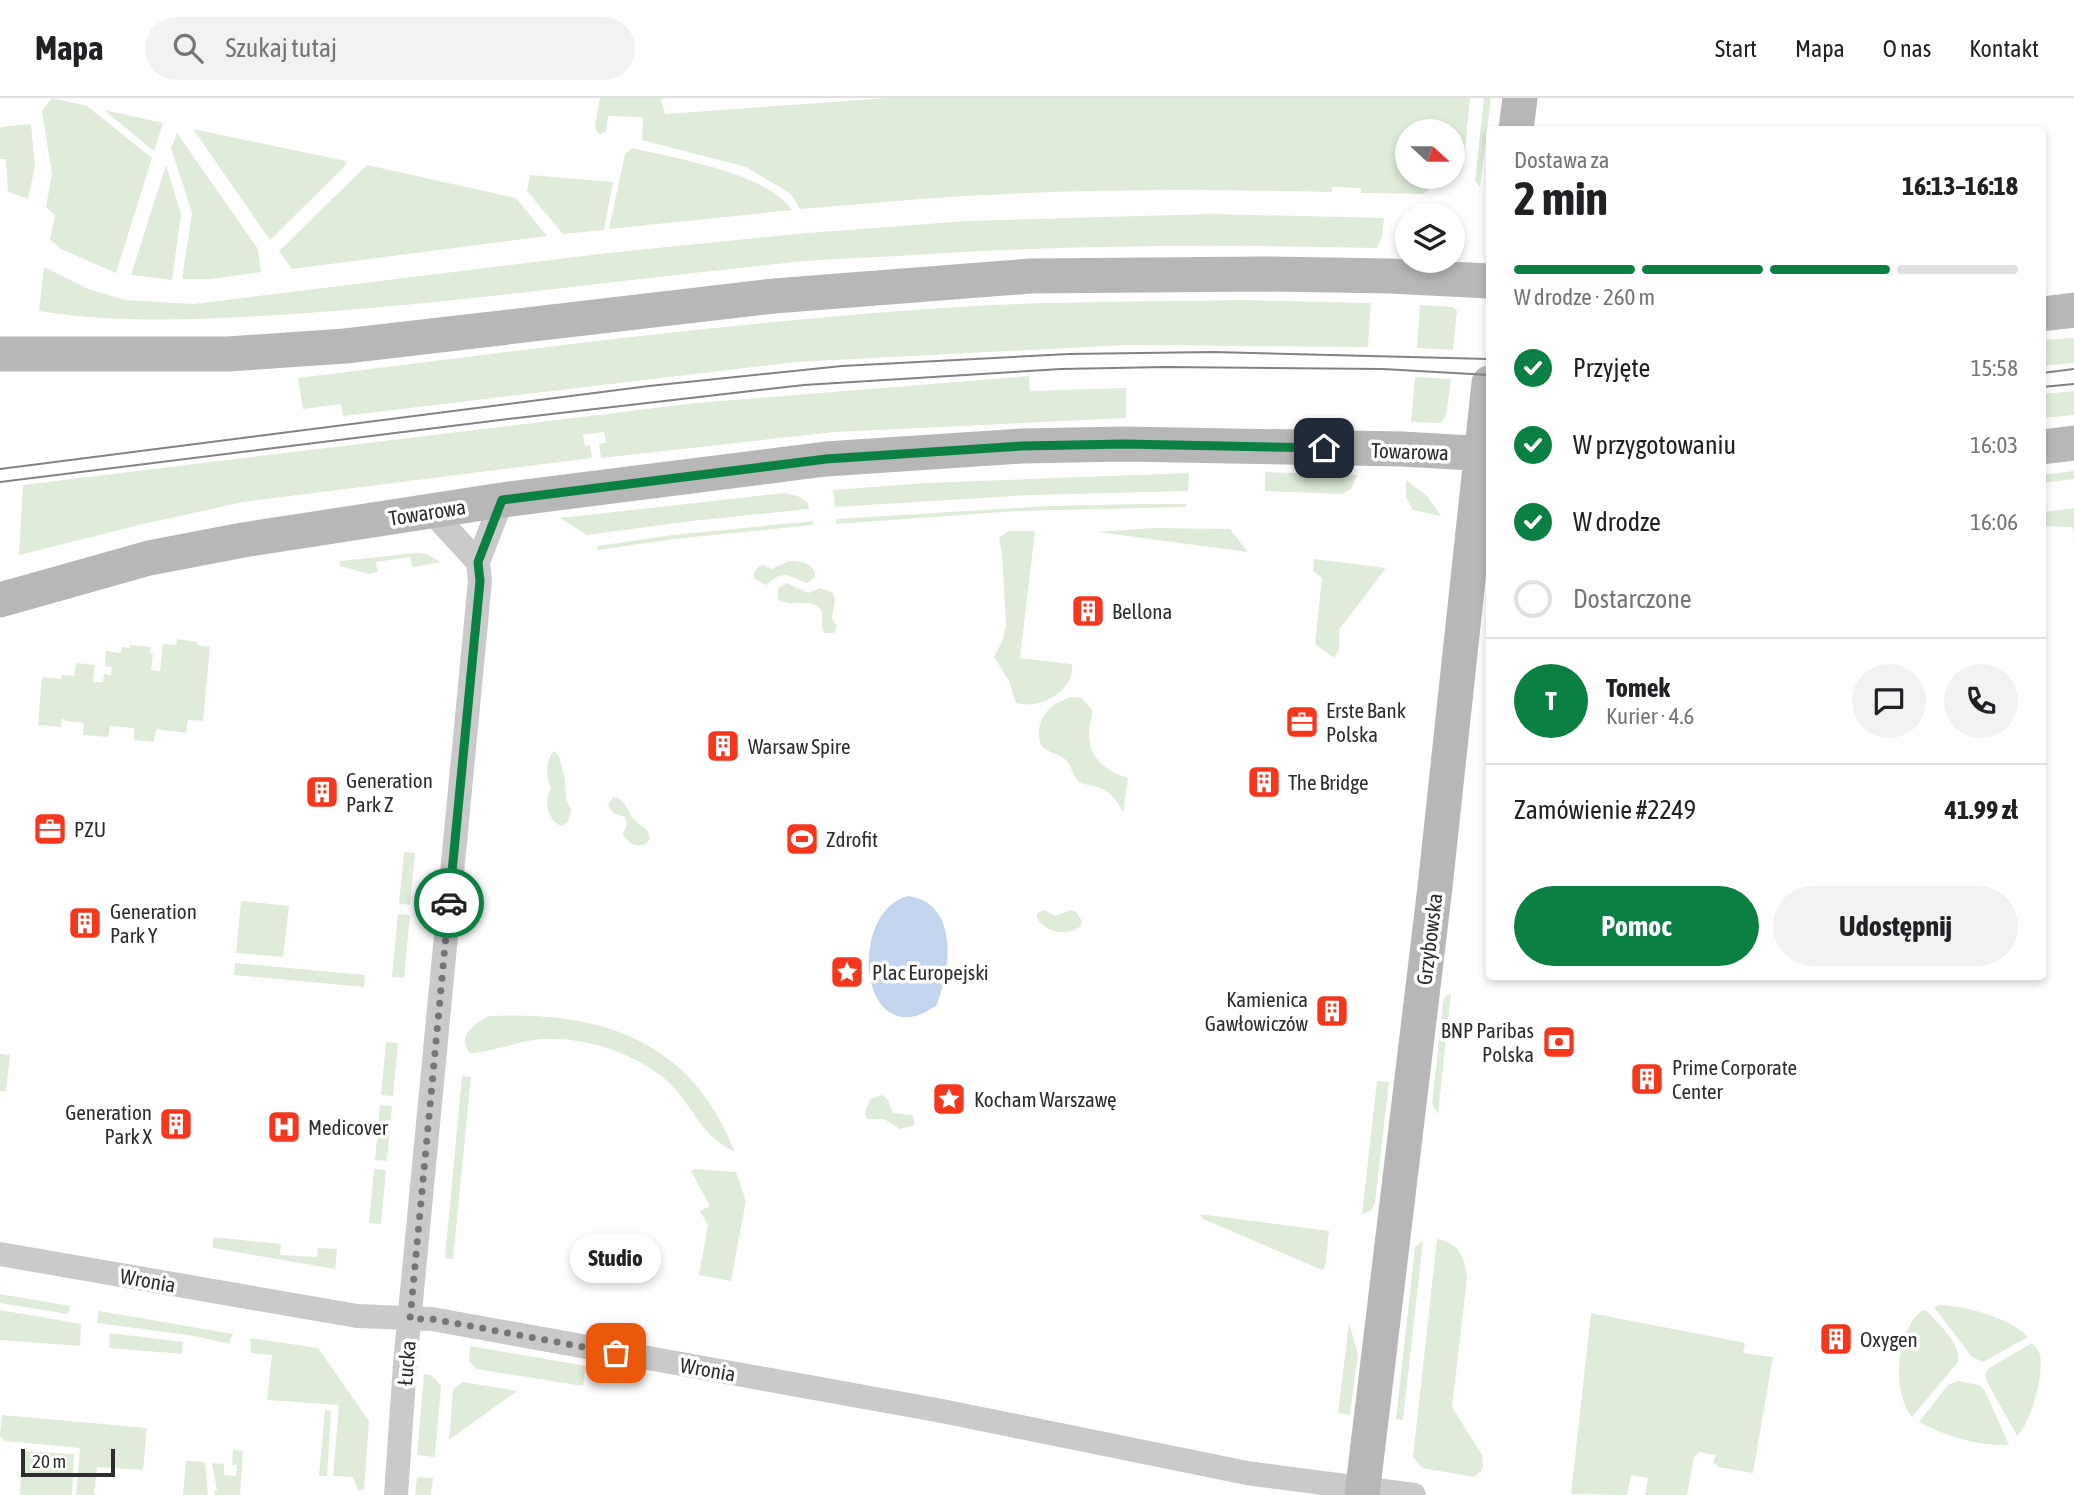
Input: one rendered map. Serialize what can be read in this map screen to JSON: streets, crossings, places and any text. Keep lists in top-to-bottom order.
{
  "streets": {
    "main road": ["Towarowa", "Grzybowska"],
    "street": ["Wronia", "Łucka"]
  },
  "crossings": [
    ["Towarowa", "Grzybowska"],
    ["Towarowa", "Łucka"],
    ["Grzybowska", "Wronia"],
    ["Wronia", "Łucka"]
  ],
  "places": {
    "building": [
      "Bellona",
      "Warsaw Spire",
      "The Bridge",
      "Generation Park Z",
      "Generation Park Y",
      "Kamienica Gawłowiczów",
      "Prime Corporate Center",
      "Generation Park X",
      "Oxygen"
    ],
    "office": ["Erste Bank Polska", "PZU"],
    "sports": ["Zdrofit"],
    "place": ["Plac Europejski", "Kocham Warszawę"],
    "bank": ["BNP Paribas Polska"],
    "hospital": ["Medicover"],
    "other": ["Studio"]
  },
  "scale_bar": "20 m",
  "north": "right",
  "page": {
    "header": "Mapa",
    "search": "Szukaj tutaj",
    "nav": [
      "Start",
      "Mapa",
      "O nas",
      "Kontakt"
    ],
    "heading": ["2 min", "Dostawa za", "16:13–16:18"],
    "panel": [
      "Tomek",
      "Kurier · 4.6",
      "Zamówienie #2249",
      "41.99 zł"
    ],
    "bar": "W drodze · 260 m",
    "list": [
      ["Przyjęte", "15:58"],
      ["W przygotowaniu", "16:03"],
      ["W drodze", "16:06"],
      "Dostarczone"
    ],
    "round": "T",
    "buttons": ["Pomoc", "Udostępnij"],
    "bubble": "Studio",
    "scale": "20 m"
  }
}
